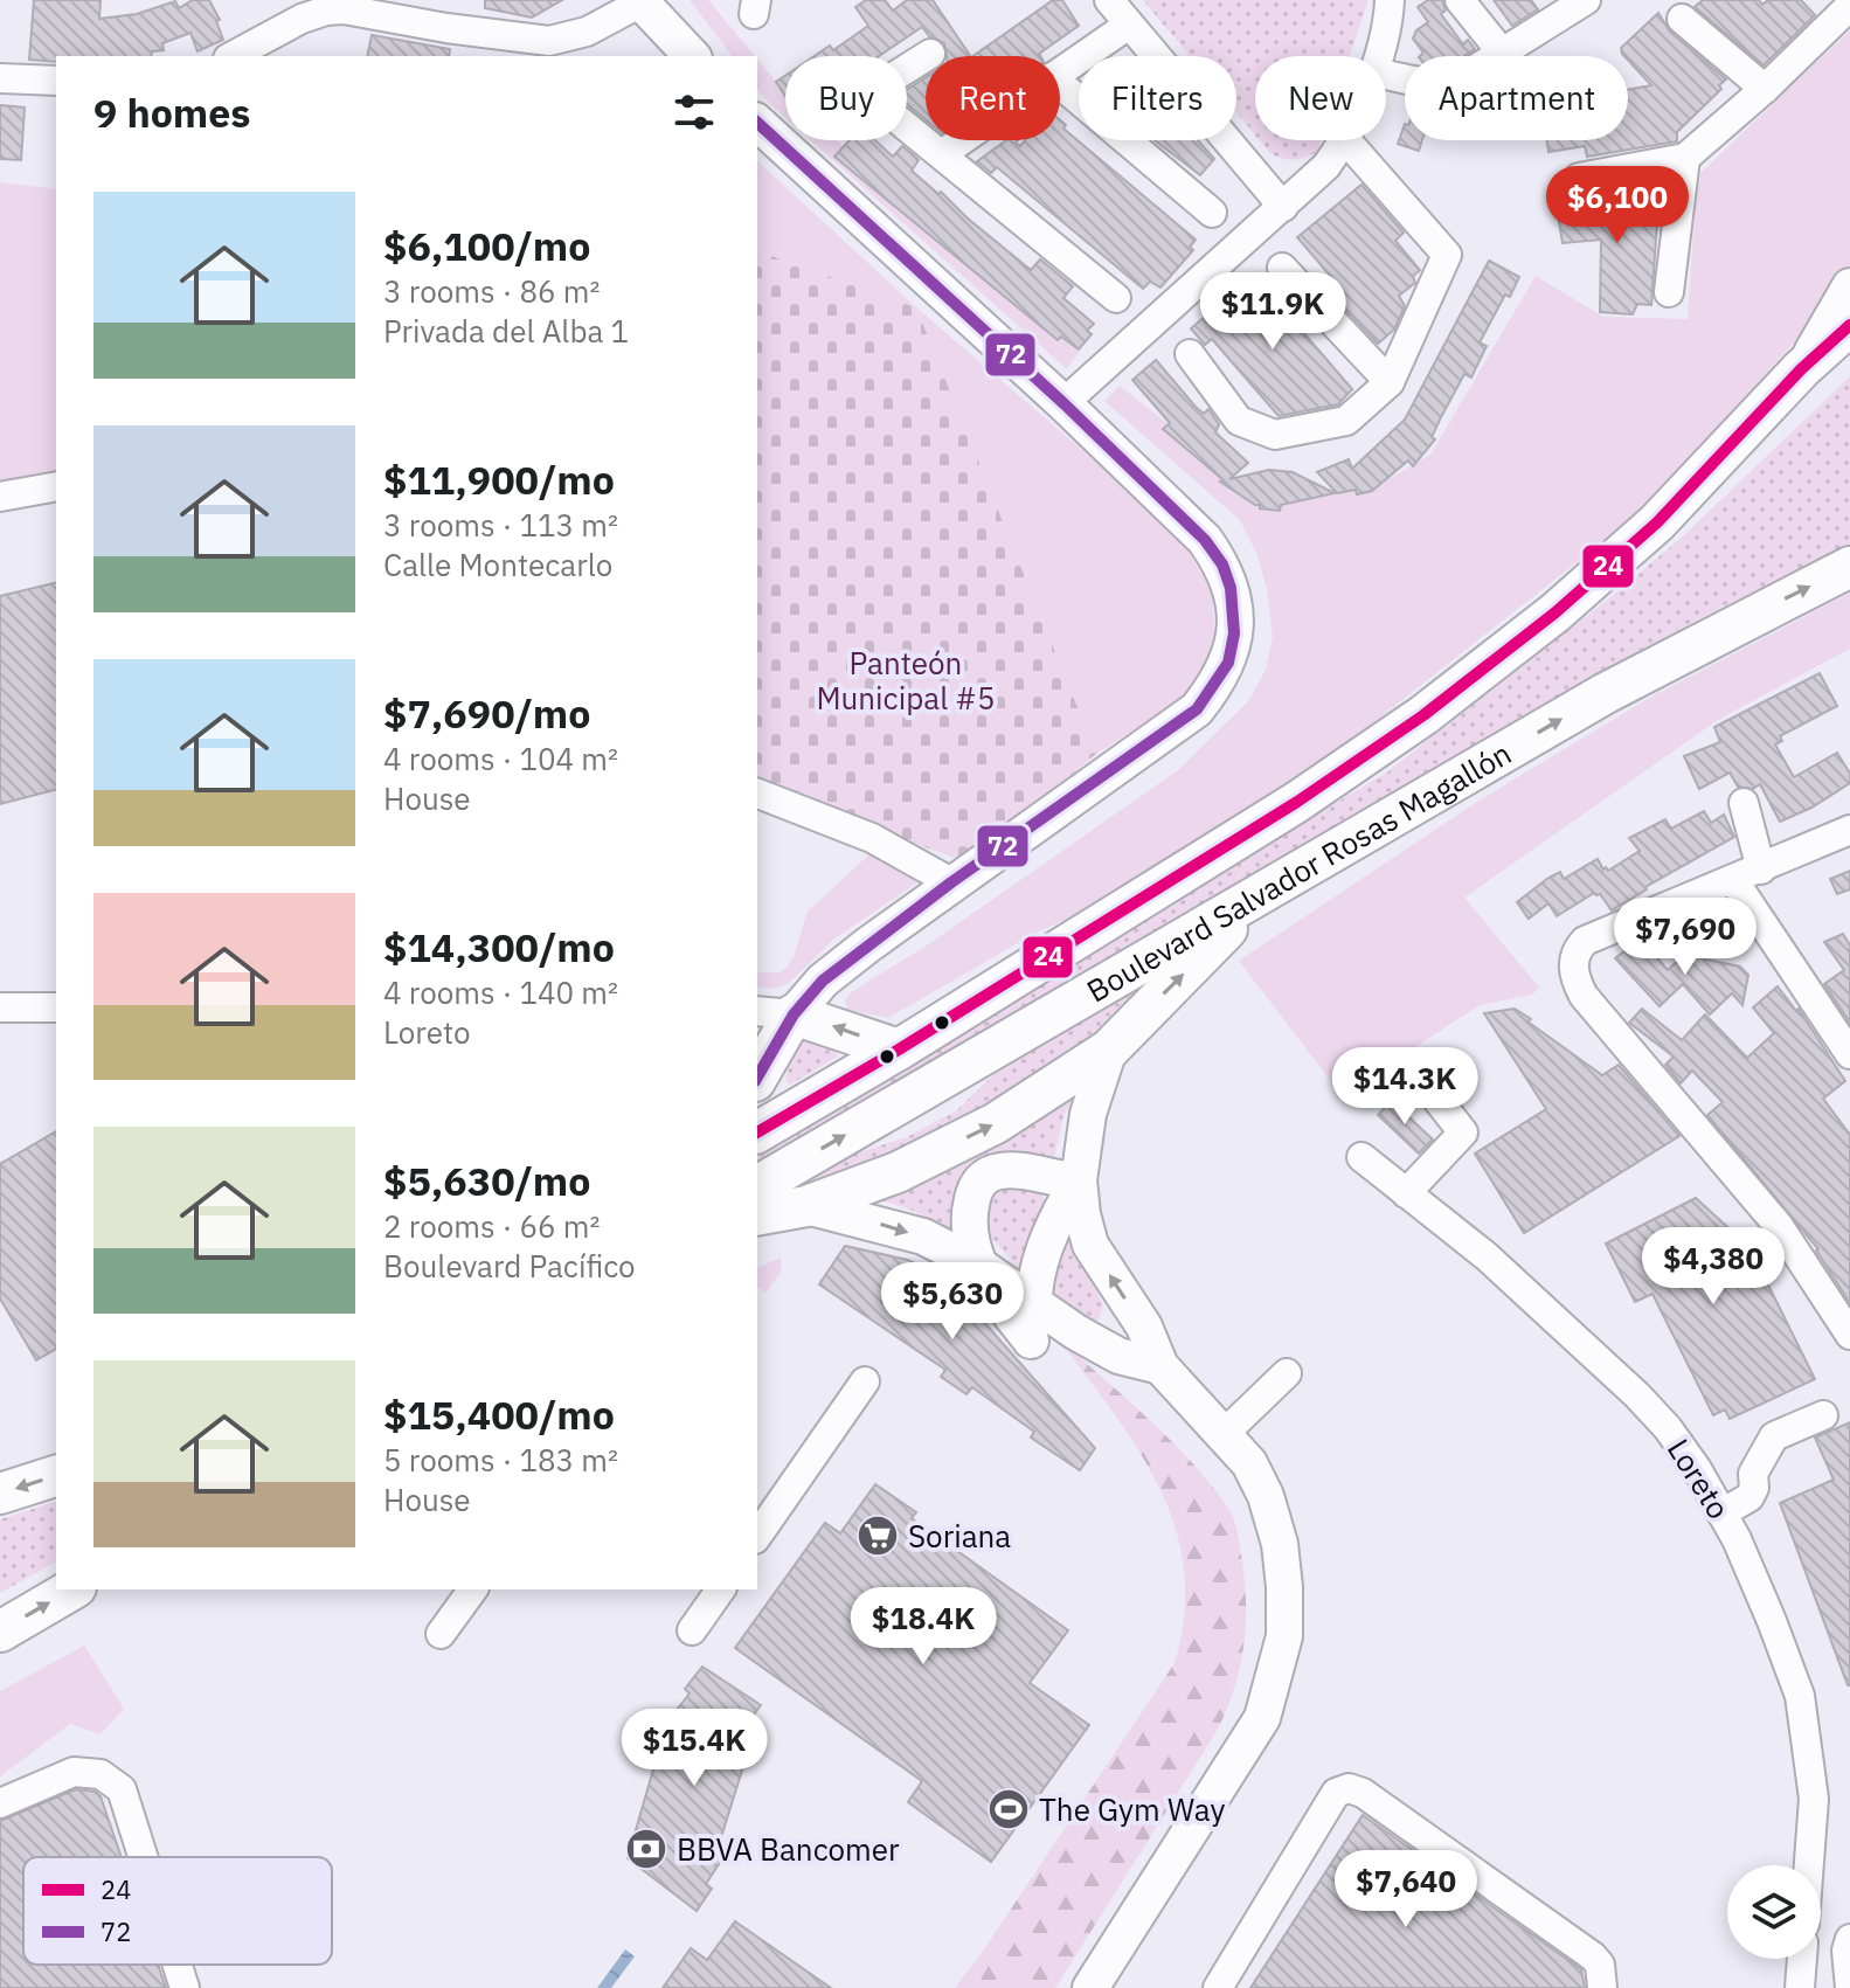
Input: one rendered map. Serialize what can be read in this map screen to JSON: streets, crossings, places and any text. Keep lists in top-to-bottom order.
{
  "streets": {
    "highway": ["Boulevard Salvador Rosas Magallón"],
    "street": ["Loreto"]
  },
  "parks": ["Panteón Municipal #5"],
  "places": {
    "supermarket": ["Soriana"],
    "sports": ["The Gym Way"],
    "bank": ["BBVA Bancomer"]
  },
  "lines": ["transit line 72", "transit line 24"],
  "legend": ["24", "72"],
  "page": {
    "chip": [
      "Buy",
      "Rent",
      "Filters",
      "New",
      "Apartment"
    ],
    "heading": "9 homes",
    "price": [
      "$6,100",
      "$11.9K",
      "$7,690",
      "$14.3K",
      "$4,380",
      "$5,630",
      "$18.4K",
      "$15.4K",
      "$7,640"
    ],
    "list": [
      {
        "name": "$6,100/mo",
        "note": "3 rooms · 86 m² · Privada del Alba 1"
      },
      {
        "name": "$11,900/mo",
        "note": "3 rooms · 113 m² · Calle Montecarlo"
      },
      {
        "name": "$7,690/mo",
        "note": "4 rooms · 104 m² · House"
      },
      {
        "name": "$14,300/mo",
        "note": "4 rooms · 140 m² · Loreto"
      },
      {
        "name": "$5,630/mo",
        "note": "2 rooms · 66 m² · Boulevard Pacífico"
      },
      {
        "name": "$15,400/mo",
        "note": "5 rooms · 183 m² · House"
      }
    ]
  }
}
